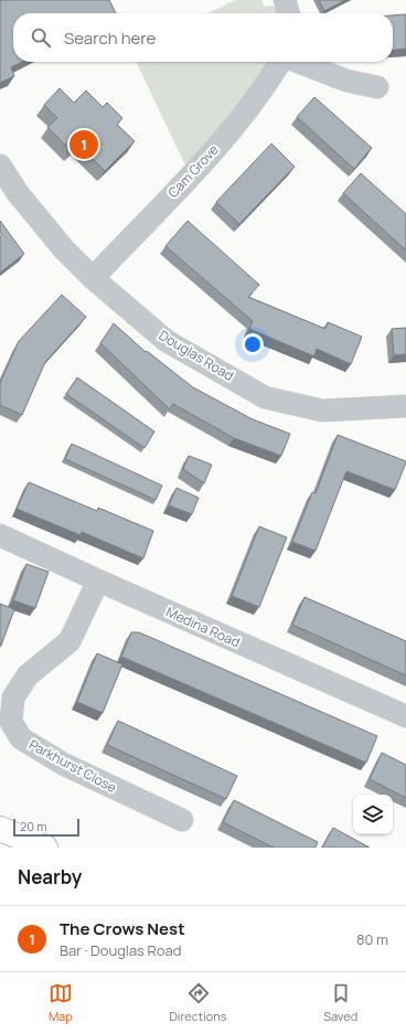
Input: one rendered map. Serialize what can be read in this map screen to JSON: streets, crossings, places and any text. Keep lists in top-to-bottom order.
{
  "streets": {
    "street": [
      "Cam Grove",
      "Douglas Road",
      "Medina Road",
      "Parkhurst Close"
    ]
  },
  "crossings": [
    ["Cam Grove", "Douglas Road"],
    ["Medina Road", "Parkhurst Close"]
  ],
  "scale_bar": "20 m",
  "page": {
    "search": "Search here",
    "pins": "1",
    "scale": "20 m",
    "heading": "Nearby",
    "list": [
      {
        "mark": "1",
        "name": "The Crows Nest",
        "note": "Bar · Douglas Road",
        "value": "80 m"
      }
    ],
    "nav": ["Map", "Directions", "Saved"]
  }
}
